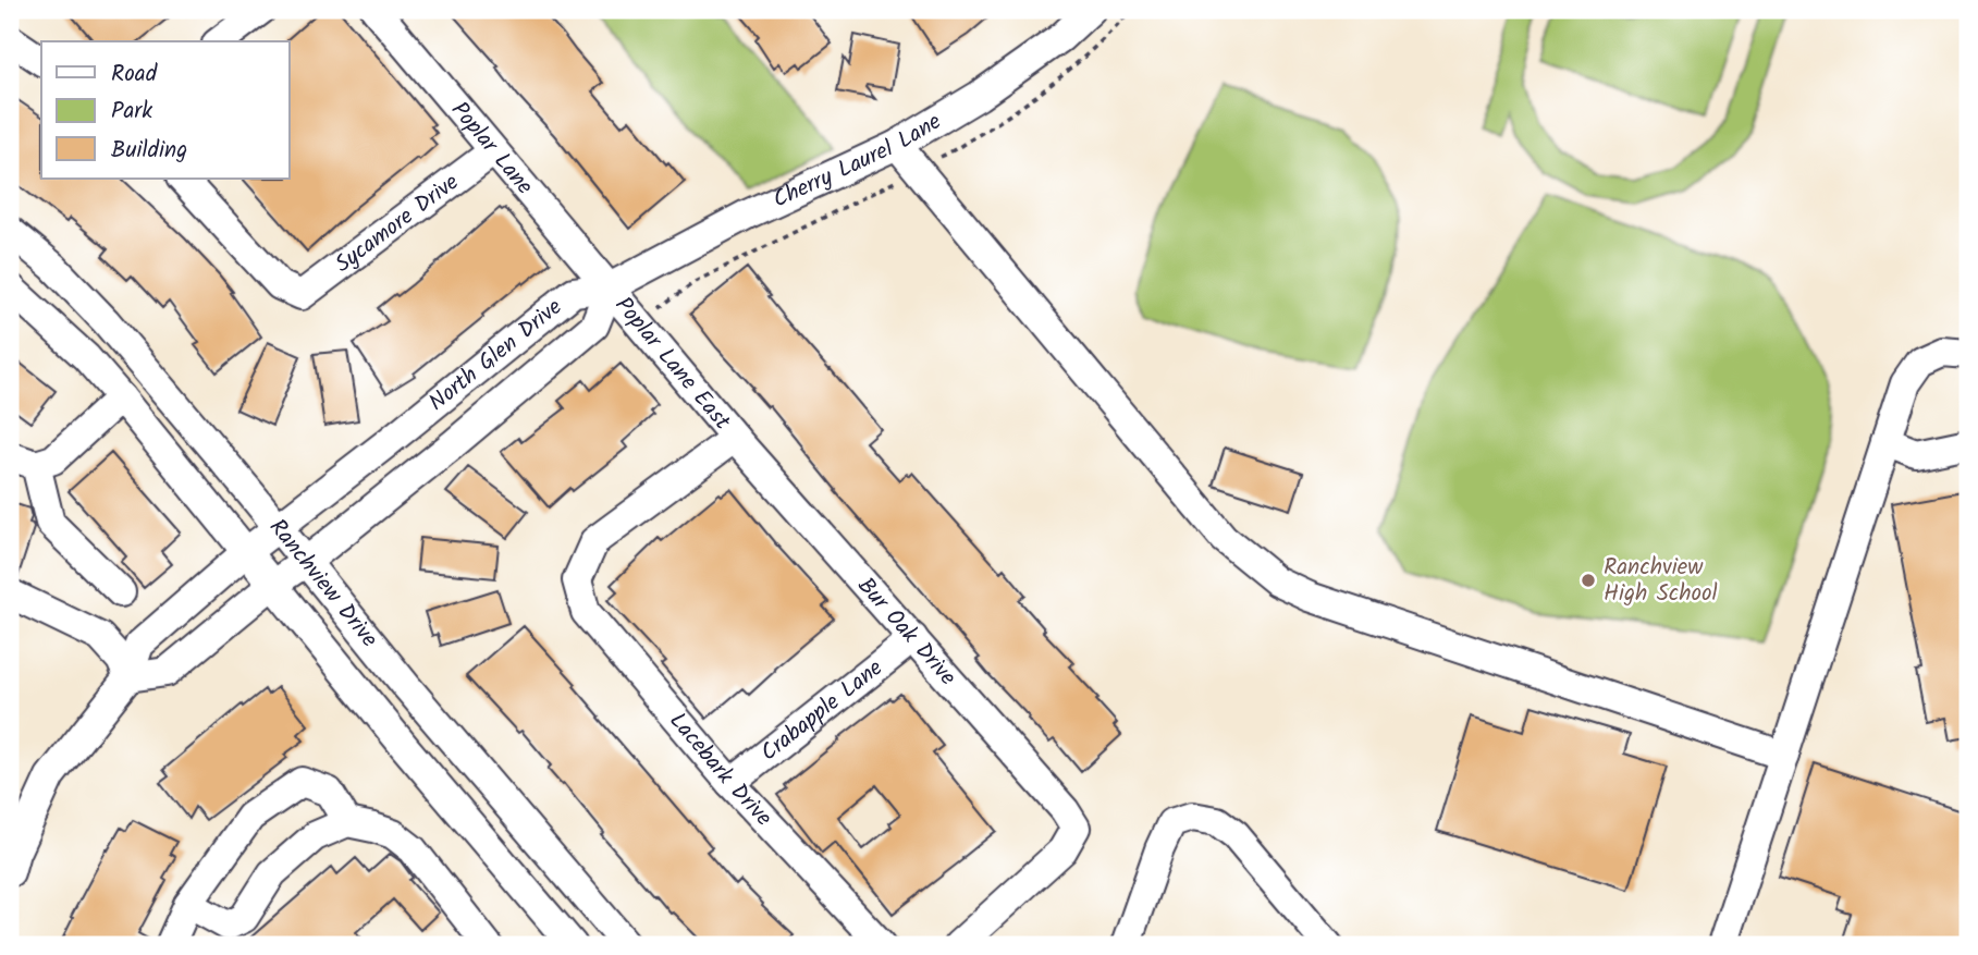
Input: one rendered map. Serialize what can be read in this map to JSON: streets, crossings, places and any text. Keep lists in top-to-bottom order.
{
  "streets": {
    "street": [
      "Poplar Lane",
      "Cherry Laurel Lane",
      "Sycamore Drive",
      "North Glen Drive",
      "Poplar Lane East",
      "Ranchview Drive",
      "Bur Oak Drive",
      "Crabapple Lane",
      "Lacebark Drive"
    ]
  },
  "crossings": [
    ["Poplar Lane", "Cherry Laurel Lane"],
    ["Poplar Lane", "Sycamore Drive"],
    ["Poplar Lane", "North Glen Drive"],
    ["Poplar Lane", "Poplar Lane East"],
    ["Cherry Laurel Lane", "North Glen Drive"],
    ["Cherry Laurel Lane", "Poplar Lane East"],
    ["North Glen Drive", "Poplar Lane East"],
    ["North Glen Drive", "Ranchview Drive"],
    ["Poplar Lane East", "Bur Oak Drive"],
    ["Poplar Lane East", "Lacebark Drive"],
    ["Bur Oak Drive", "Crabapple Lane"],
    ["Bur Oak Drive", "Lacebark Drive"],
    ["Crabapple Lane", "Lacebark Drive"]
  ],
  "places": ["Ranchview High School"],
  "legend": ["Road", "Park", "Building"]
}
